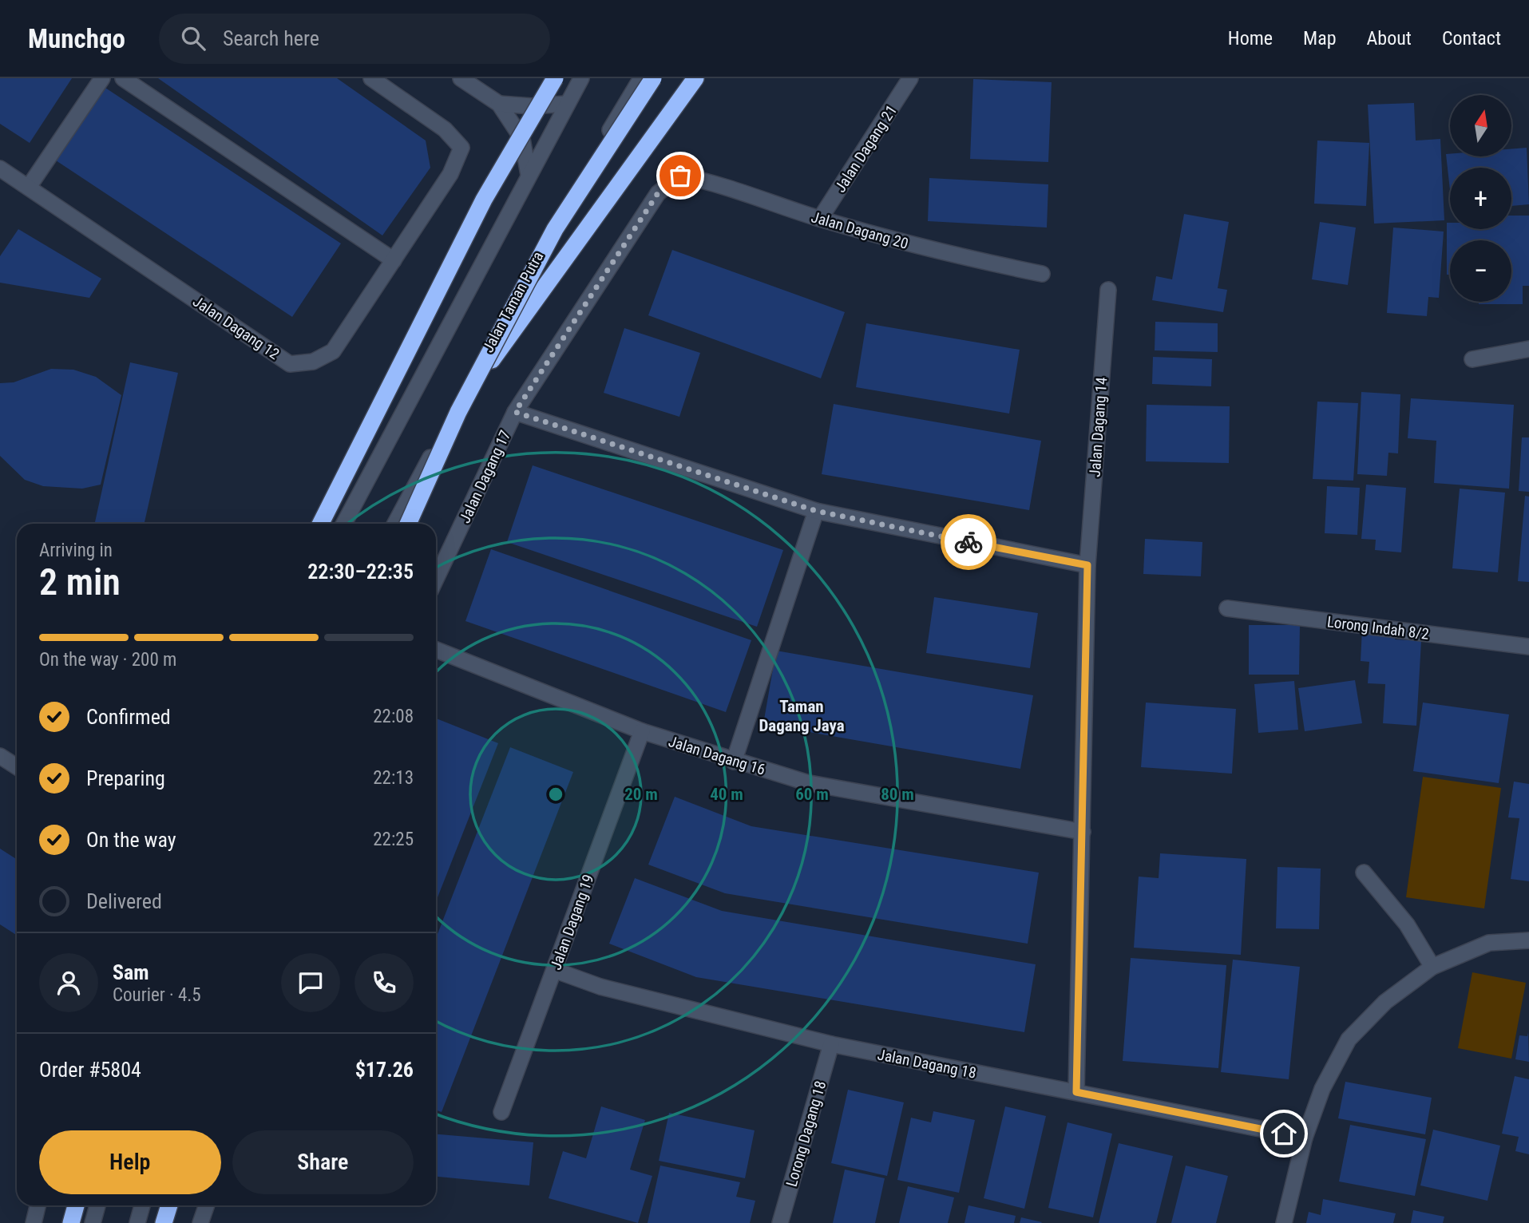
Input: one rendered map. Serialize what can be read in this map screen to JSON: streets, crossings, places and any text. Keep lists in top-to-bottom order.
{
  "streets": {
    "street": [
      "Jalan Dagang 21",
      "Jalan Dagang 20",
      "Jalan Taman Putra",
      "Jalan Dagang 12",
      "Jalan Dagang 14",
      "Jalan Dagang 17",
      "Lorong Indah 8/2",
      "Jalan Dagang 16",
      "Jalan Dagang 19",
      "Jalan Dagang 18",
      "Lorong Dagang 18"
    ]
  },
  "crossings": [
    ["Jalan Dagang 21", "Jalan Dagang 20"],
    ["Jalan Dagang 20", "Jalan Dagang 17"],
    ["Jalan Dagang 14", "Jalan Dagang 16"],
    ["Jalan Dagang 14", "Jalan Dagang 18"],
    ["Jalan Dagang 16", "Jalan Dagang 19"],
    ["Jalan Dagang 19", "Jalan Dagang 18"],
    ["Jalan Dagang 18", "Lorong Dagang 18"]
  ],
  "districts": ["Taman Dagang Jaya"],
  "north": "top",
  "page": {
    "header": "Munchgo",
    "search": "Search here",
    "nav": [
      "Home",
      "Map",
      "About",
      "Contact"
    ],
    "map_buttons": ["+", "−"],
    "heading": ["2 min", "Arriving in", "22:30–22:35"],
    "panel": [
      "Sam",
      "Courier · 4.5",
      "Order #5804",
      "$17.26"
    ],
    "bar": "On the way · 200 m",
    "list": [
      ["Confirmed", "22:08"],
      ["Preparing", "22:13"],
      ["On the way", "22:25"],
      "Delivered"
    ],
    "buttons": ["Help", "Share"]
  },
  "rings": [
    "20 m",
    "40 m",
    "60 m",
    "80 m"
  ]
}
